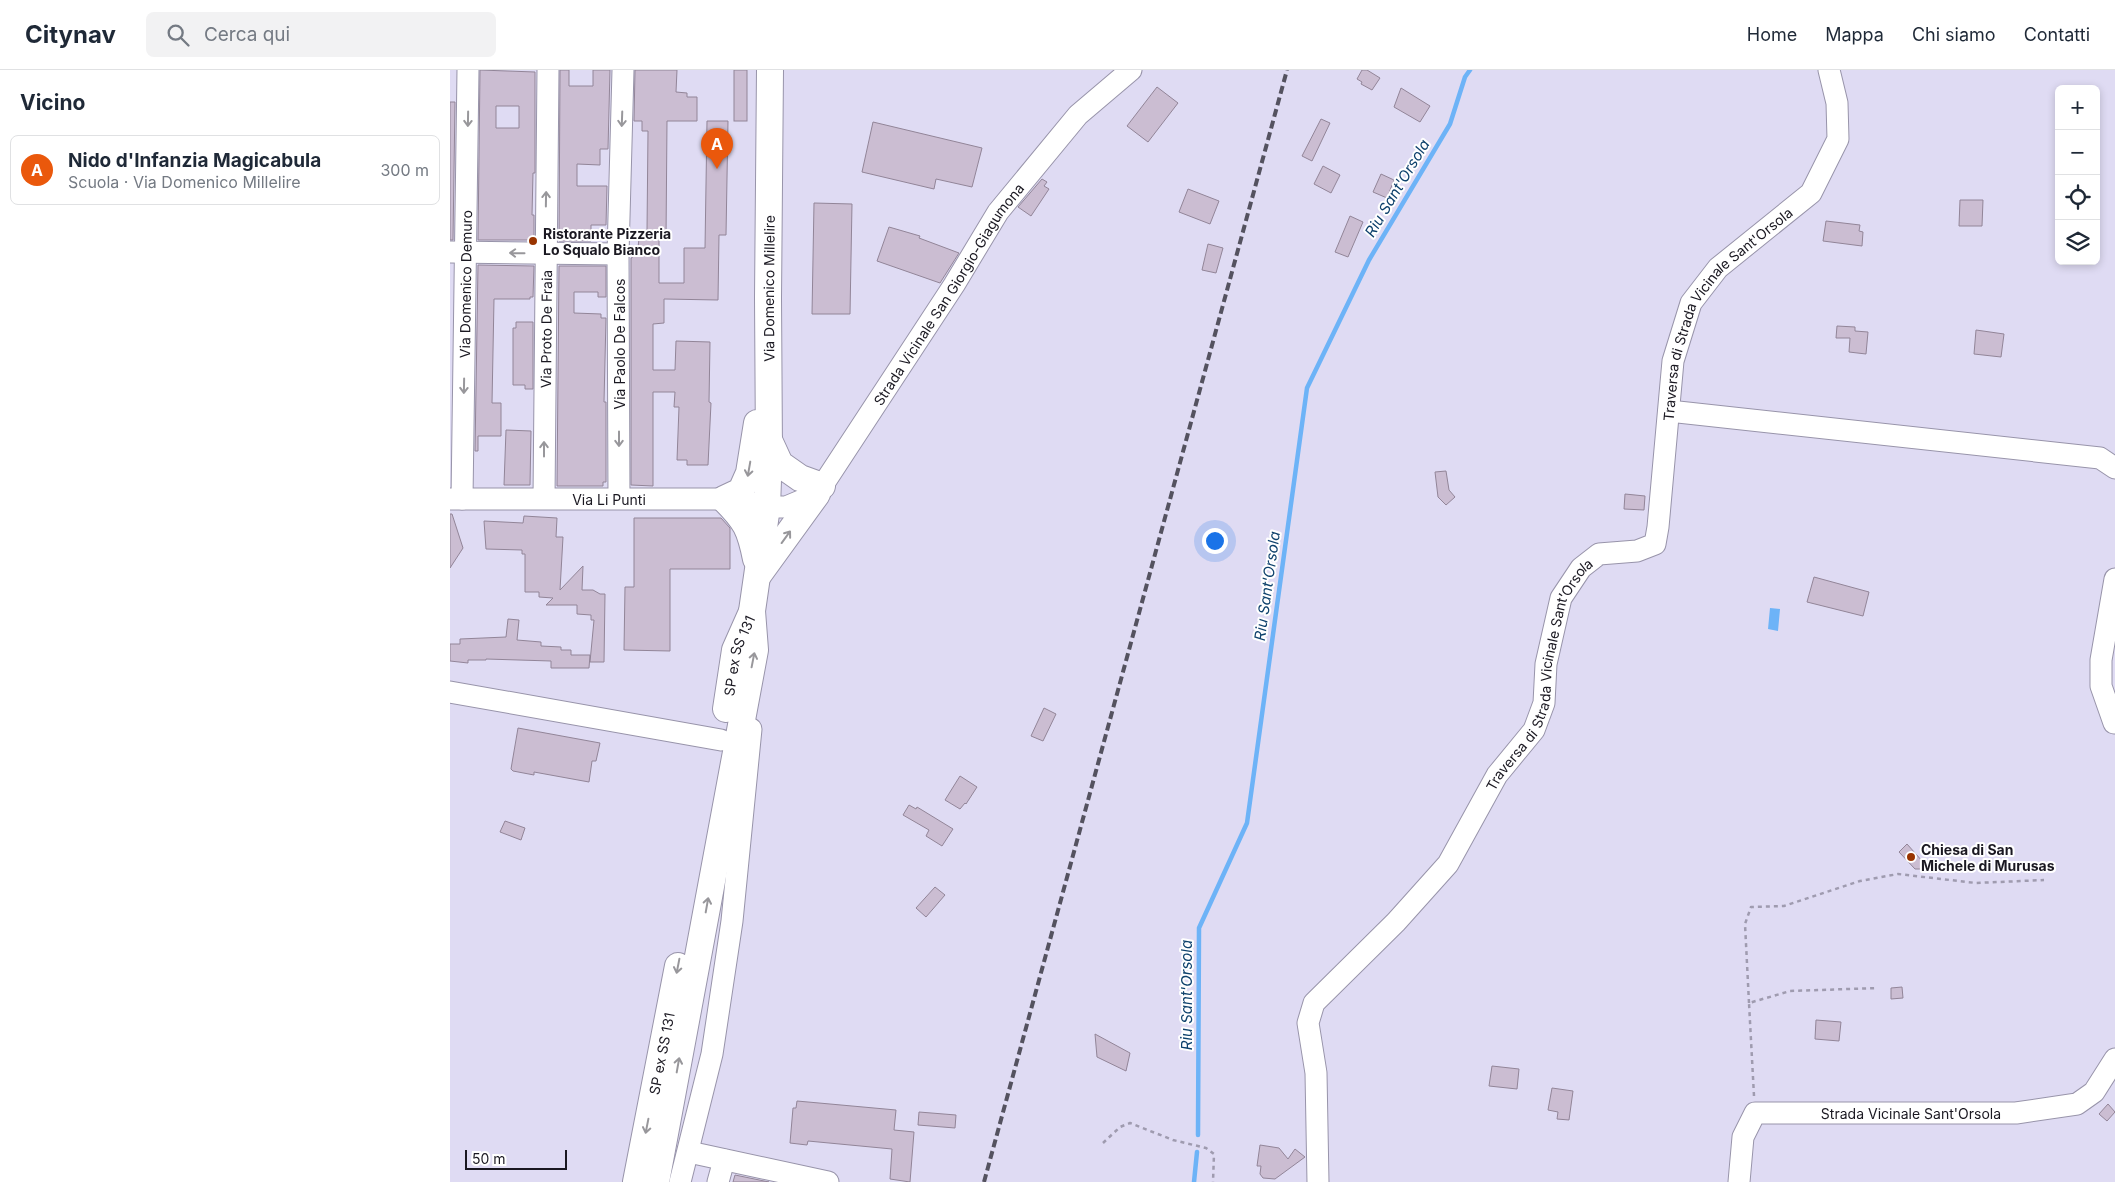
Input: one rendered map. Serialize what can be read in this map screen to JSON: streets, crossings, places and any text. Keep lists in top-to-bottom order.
{
  "streets": {
    "main road": ["Via Domenico Millelire", "SP ex SS 131"],
    "street": [
      "Via Domenico Demuro",
      "Strada Vicinale San Giorgio-Giagumona",
      "Traversa di Strada Vicinale Sant'Orsola",
      "Via Proto De Fraia",
      "Via Paolo De Falcos",
      "Via Li Punti",
      "Strada Vicinale Sant'Orsola"
    ]
  },
  "crossings": [
    ["Via Domenico Demuro", "Via Li Punti"],
    ["Via Domenico Millelire", "Via Li Punti"],
    ["Via Domenico Millelire", "SP ex SS 131"],
    ["Via Proto De Fraia", "Via Li Punti"],
    ["Via Paolo De Falcos", "Via Li Punti"]
  ],
  "one_way": ["Via Domenico Demuro", "Via Proto De Fraia", "Via Paolo De Falcos"],
  "water": ["Riu Sant'Orsola"],
  "places": ["Ristorante Pizzeria Lo Squalo Bianco", "Chiesa di San Michele di Murusas"],
  "scale_bar": "50 m",
  "page": {
    "header": "Citynav",
    "search": "Cerca qui",
    "nav": [
      "Home",
      "Mappa",
      "Chi siamo",
      "Contatti"
    ],
    "heading": "Vicino",
    "map_buttons": ["+", "−"],
    "pins": "A",
    "list": [
      {
        "mark": "A",
        "name": "Nido d'Infanzia Magicabula",
        "note": "Scuola · Via Domenico Millelire",
        "value": "300 m"
      }
    ],
    "scale": "50 m"
  }
}
